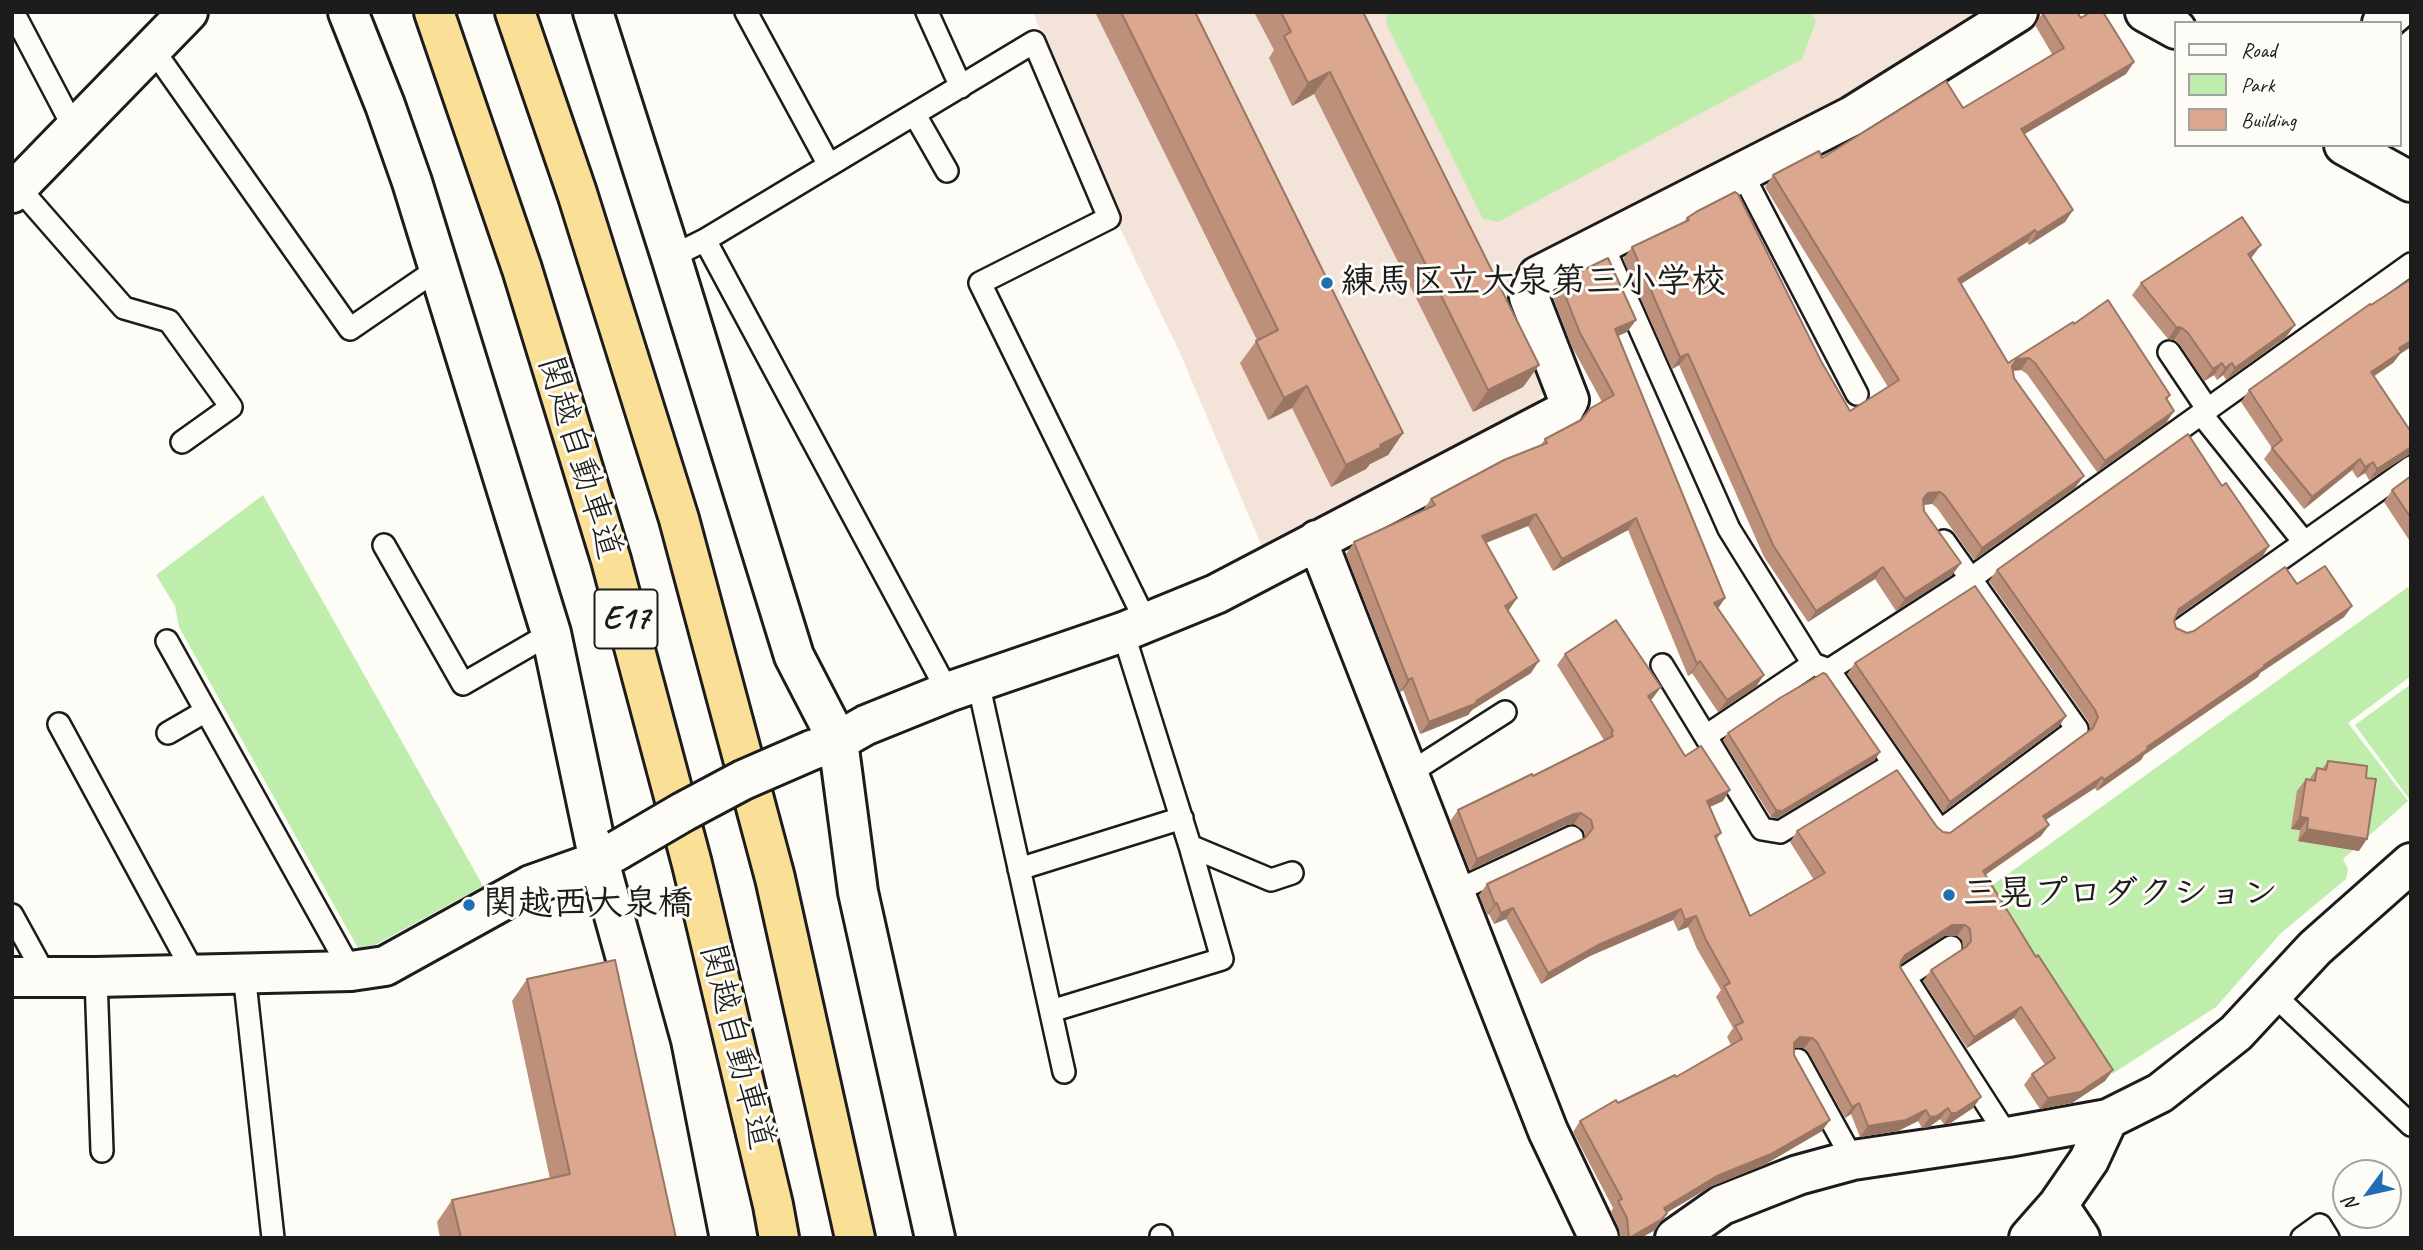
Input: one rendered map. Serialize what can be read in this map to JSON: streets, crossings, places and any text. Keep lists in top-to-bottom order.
{
  "streets": {
    "highway": ["関越自動車道", "E17"]
  },
  "places": ["練馬区立大泉第三小学校", "三晃プロダクション", "関越西大泉橋"],
  "legend": ["Road", "Park", "Building"],
  "north": "bottom left"
}
